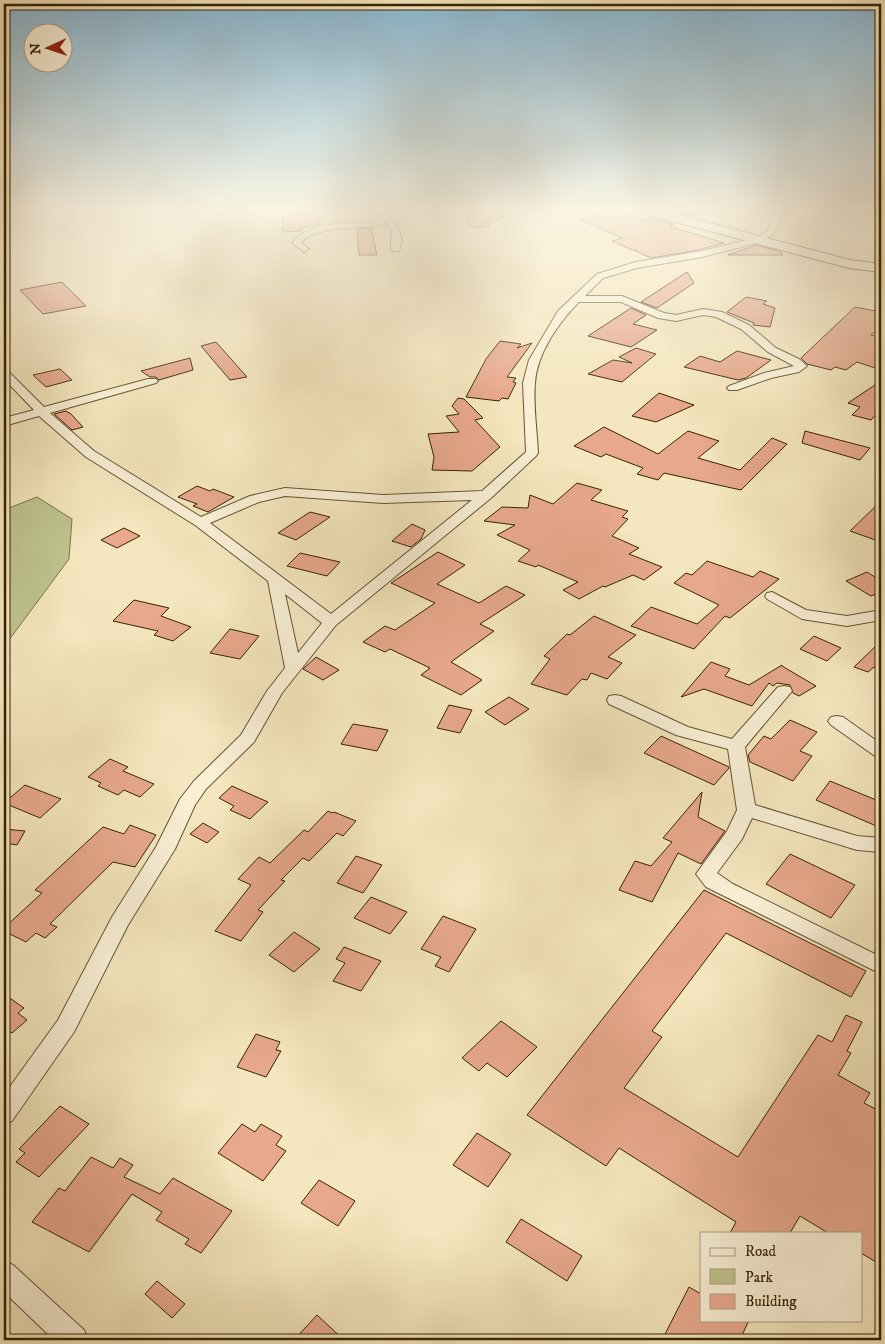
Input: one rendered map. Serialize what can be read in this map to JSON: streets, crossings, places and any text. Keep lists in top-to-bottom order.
{
  "legend": ["Road", "Park", "Building"],
  "north": "left"
}
